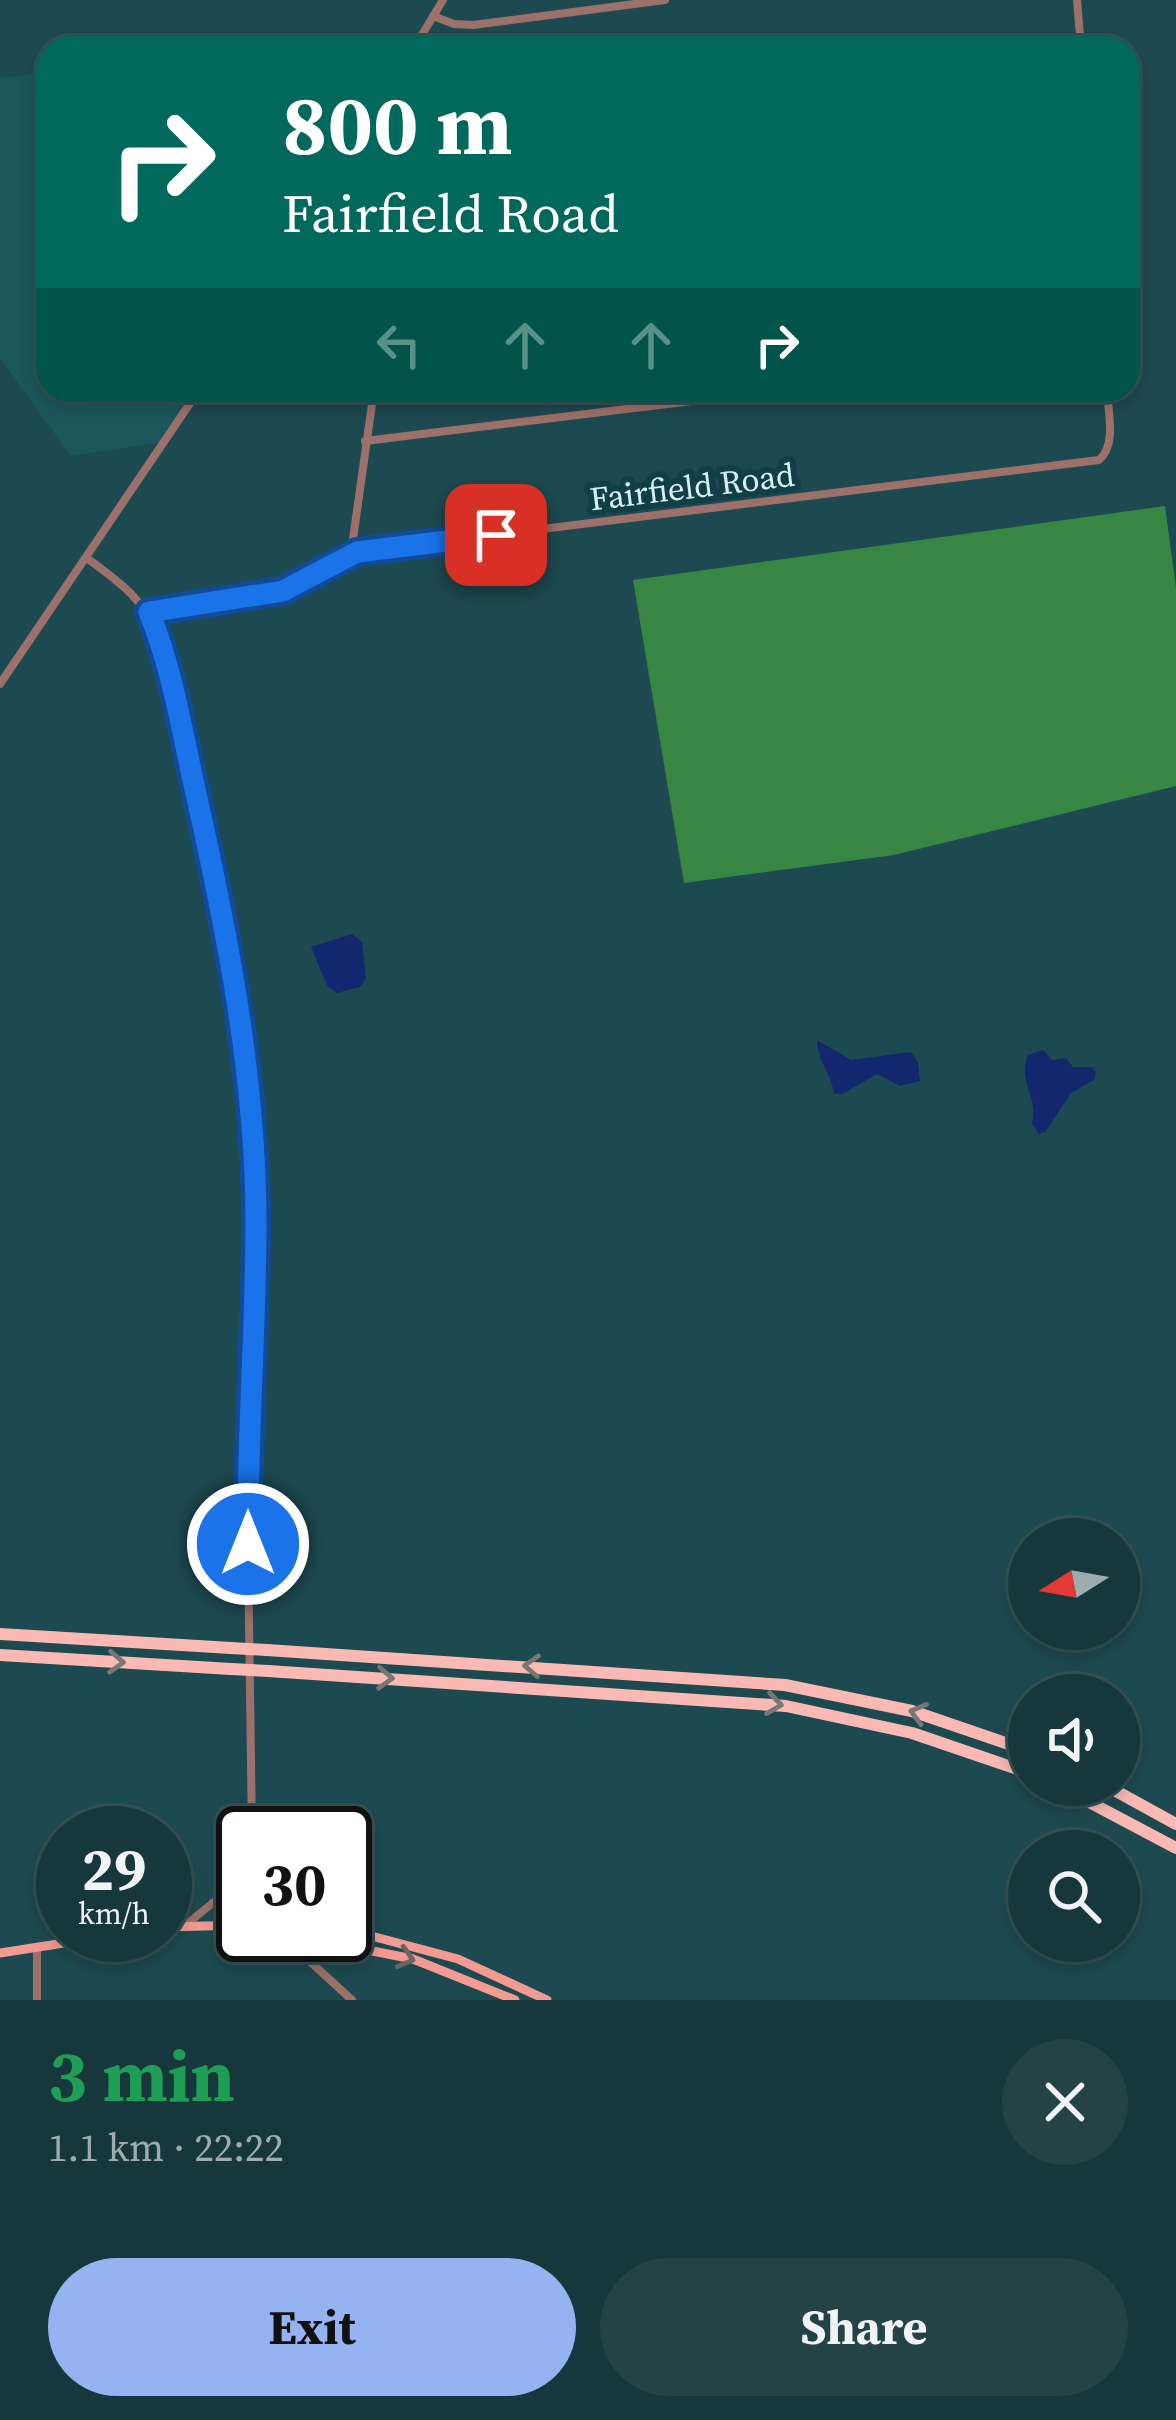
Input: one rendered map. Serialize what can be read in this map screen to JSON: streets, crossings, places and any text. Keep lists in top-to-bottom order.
{
  "streets": {
    "street": ["Fairfield Road"]
  },
  "north": "left",
  "page": {
    "turn": ["800 m", "Fairfield Road"],
    "speed": "29 km/h",
    "limit": "30",
    "heading": ["3 min", "1.1 km · 22:22"],
    "buttons": ["Exit", "Share"]
  }
}
